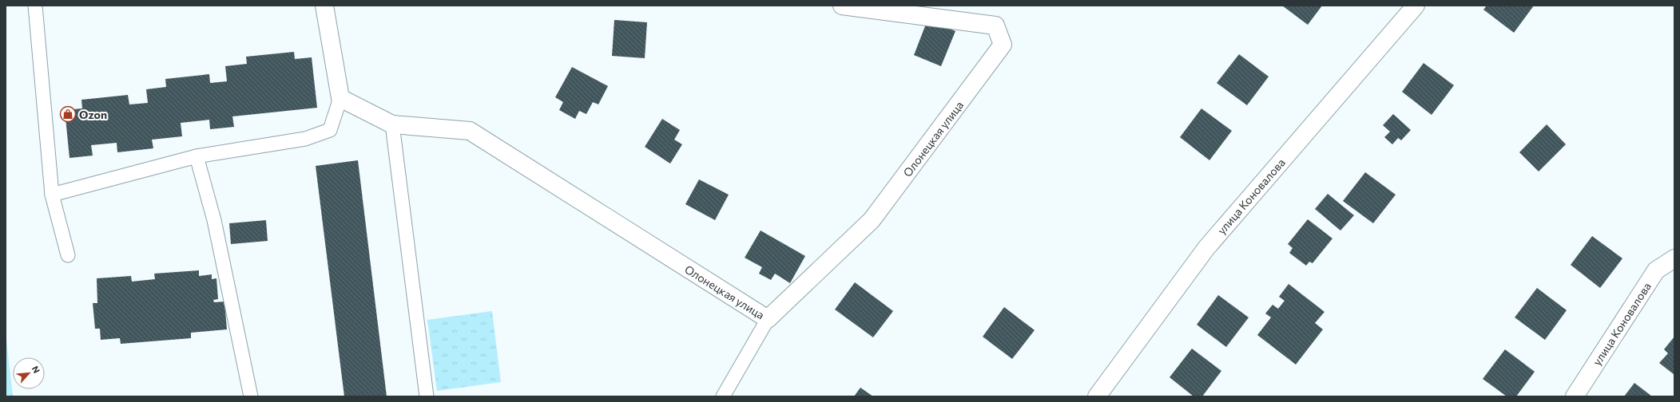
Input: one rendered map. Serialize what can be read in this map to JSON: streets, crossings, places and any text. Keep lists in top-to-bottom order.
{
  "streets": {
    "street": ["Олонецкая улица", "улица Коновалова"]
  },
  "places": {
    "shop": ["Ozon"]
  },
  "north": "top right"
}
